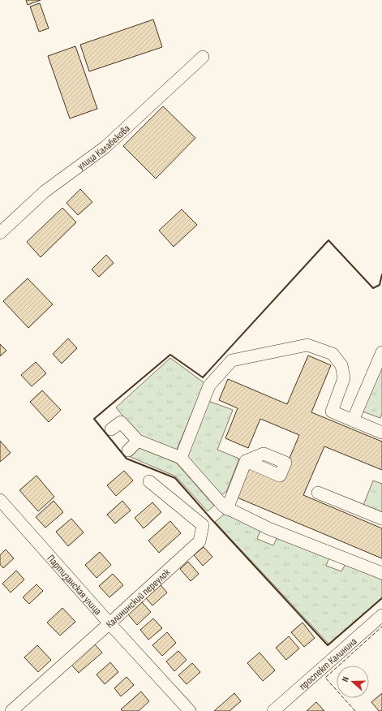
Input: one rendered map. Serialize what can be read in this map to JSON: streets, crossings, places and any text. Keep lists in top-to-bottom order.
{
  "streets": {
    "street": [
      "улица Калабекова",
      "Партизанская улица",
      "Калининский переулок",
      "проспект Калинина"
    ]
  },
  "crossings": [
    ["Партизанская улица", "Калининский переулок"]
  ],
  "north": "left"
}
